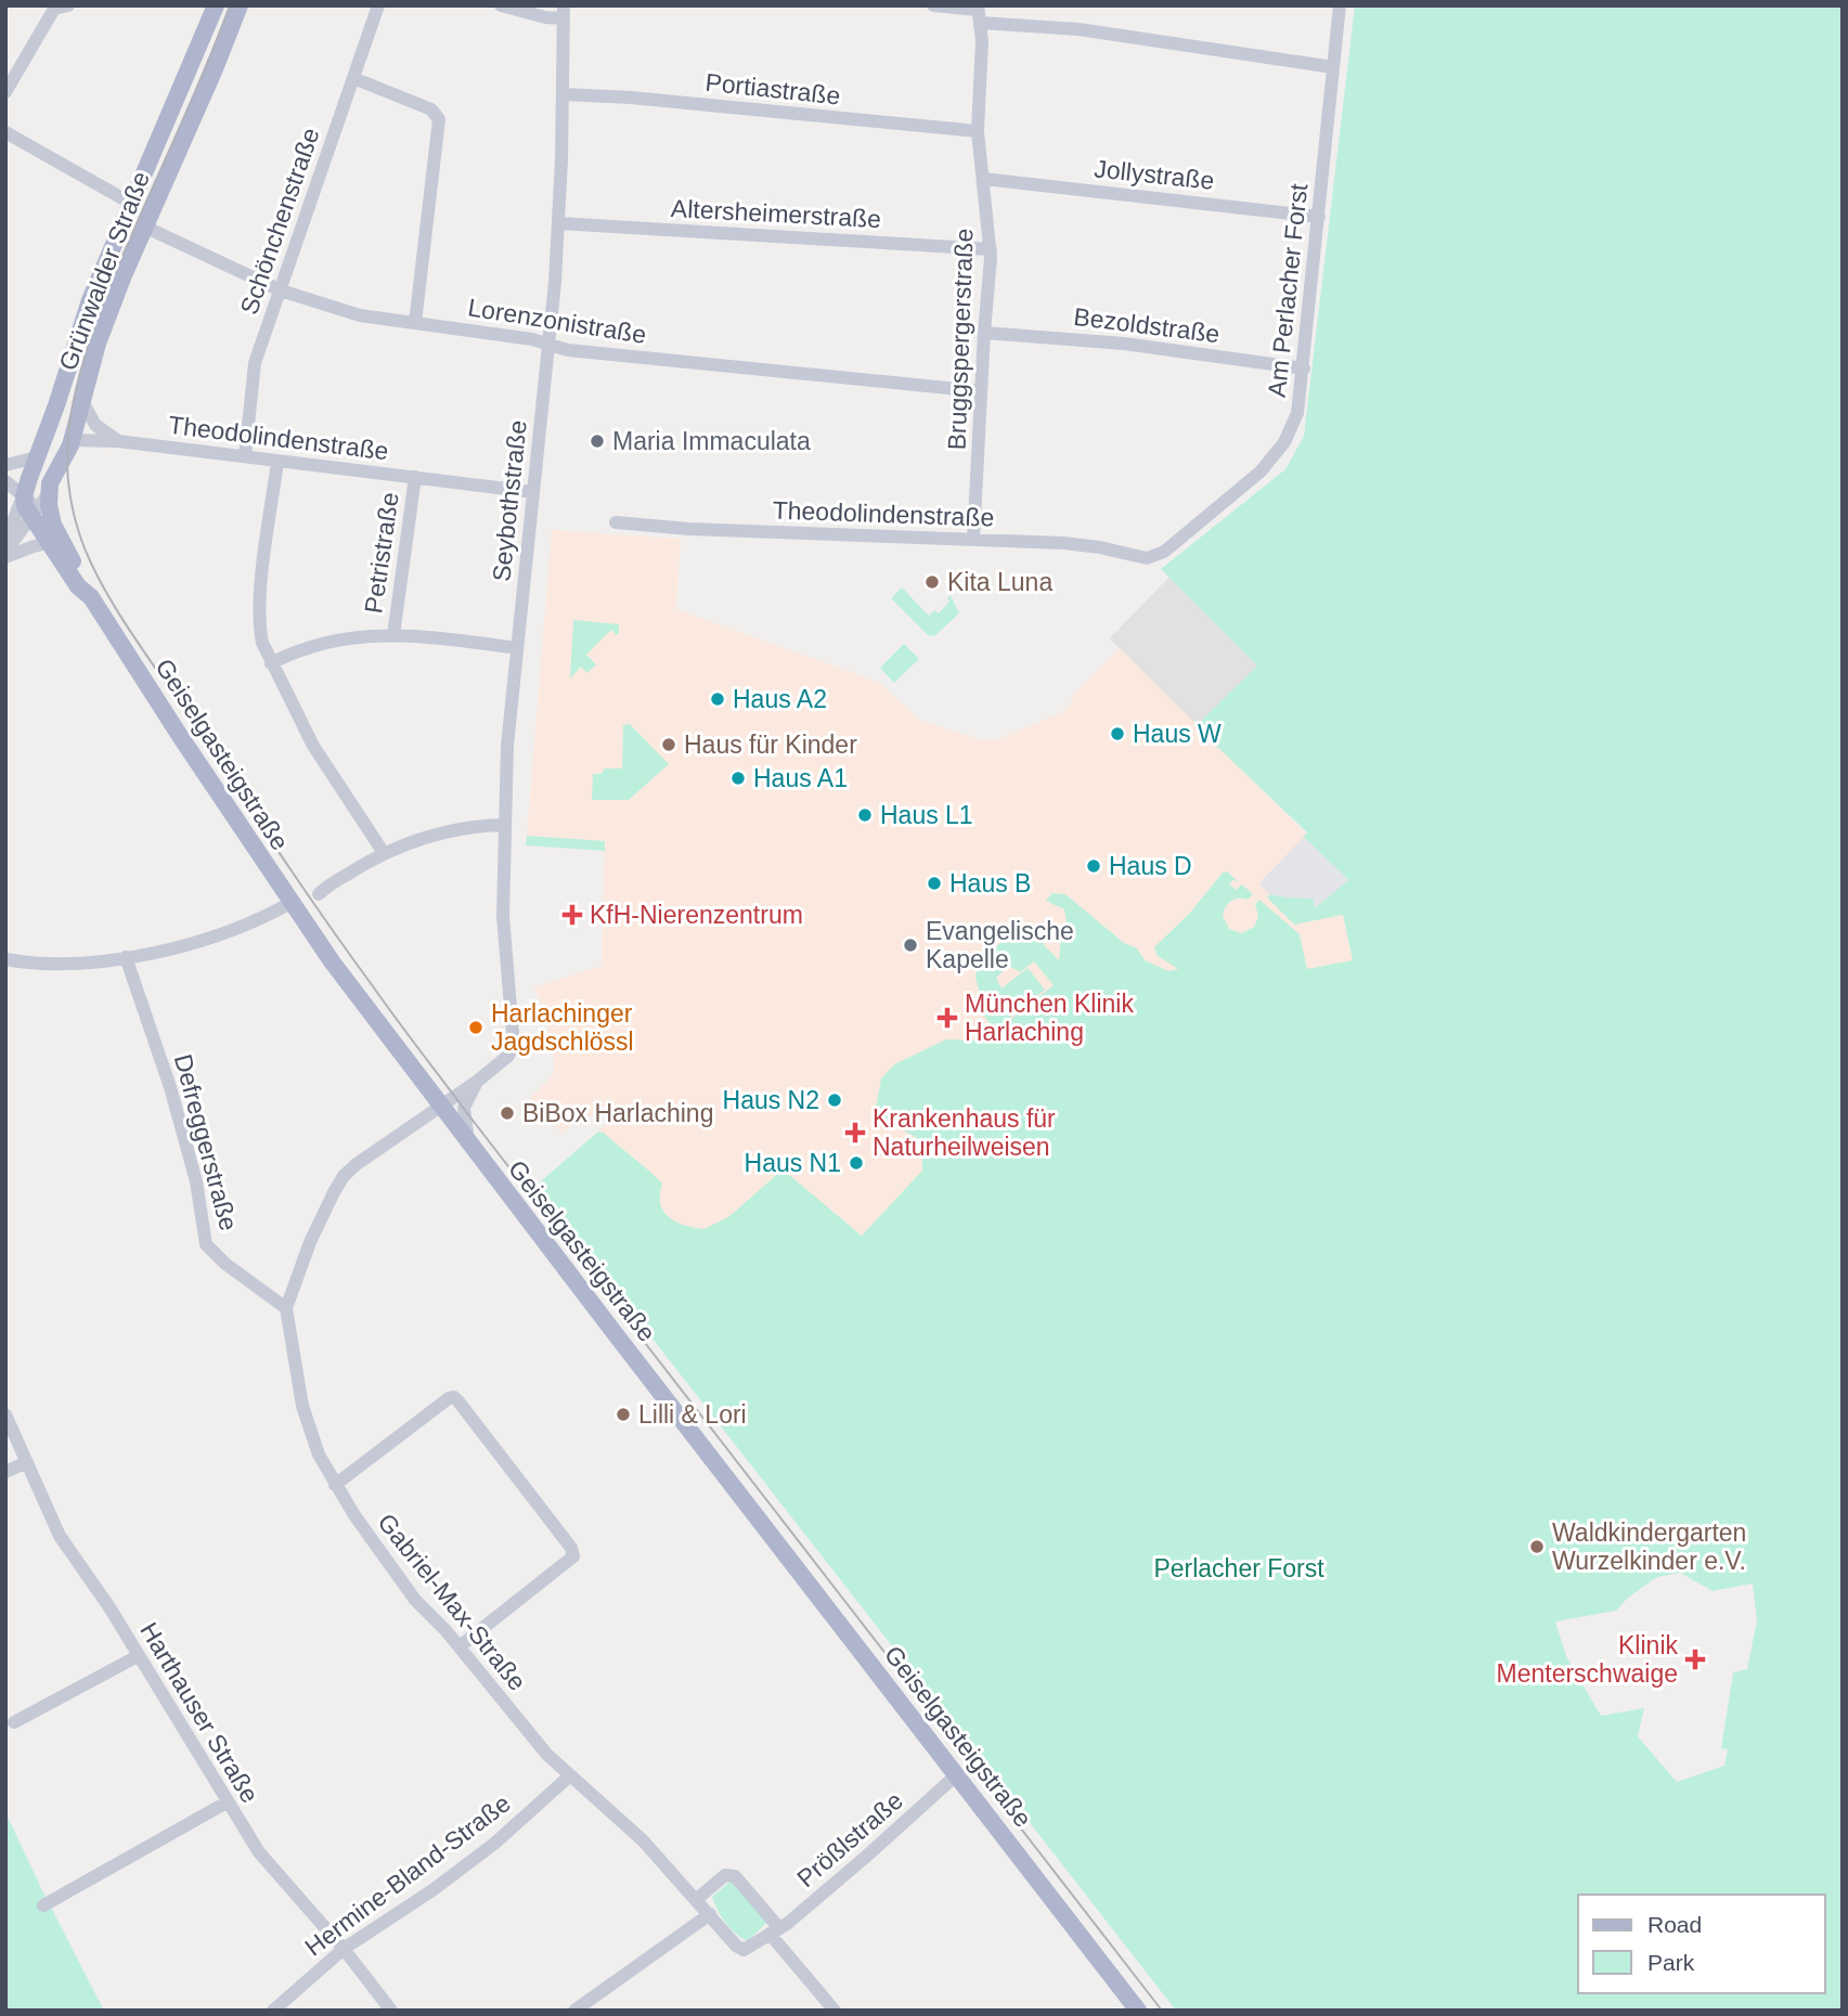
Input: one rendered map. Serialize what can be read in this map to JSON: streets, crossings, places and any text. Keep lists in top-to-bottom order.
{
  "streets": {
    "main road": ["Grünwalder Straße", "Geiselgasteigstraße"],
    "street": [
      "Portiastraße",
      "Jollystraße",
      "Altersheimerstraße",
      "Schönchenstraße",
      "Am Perlacher Forst",
      "Lorenzonistraße",
      "Bezoldstraße",
      "Bruggspergerstraße",
      "Theodolindenstraße",
      "Seybothstraße",
      "Petristraße",
      "Defreggerstraße",
      "Gabriel-Max-Straße",
      "Harthauser Straße",
      "Prößlstraße",
      "Hermine-Bland-Straße"
    ]
  },
  "crossings": [
    ["Portiastraße", "Bruggspergerstraße"],
    ["Portiastraße", "Seybothstraße"],
    ["Jollystraße", "Am Perlacher Forst"],
    ["Jollystraße", "Bruggspergerstraße"],
    ["Altersheimerstraße", "Bruggspergerstraße"],
    ["Altersheimerstraße", "Seybothstraße"],
    ["Schönchenstraße", "Lorenzonistraße"],
    ["Schönchenstraße", "Theodolindenstraße"],
    ["Grünwalder Straße", "Lorenzonistraße"],
    ["Grünwalder Straße", "Theodolindenstraße"],
    ["Grünwalder Straße", "Geiselgasteigstraße"],
    ["Am Perlacher Forst", "Bezoldstraße"],
    ["Am Perlacher Forst", "Theodolindenstraße"],
    ["Lorenzonistraße", "Bruggspergerstraße"],
    ["Lorenzonistraße", "Seybothstraße"],
    ["Bezoldstraße", "Bruggspergerstraße"],
    ["Bruggspergerstraße", "Theodolindenstraße"],
    ["Theodolindenstraße", "Seybothstraße"],
    ["Theodolindenstraße", "Petristraße"],
    ["Seybothstraße", "Gabriel-Max-Straße"],
    ["Geiselgasteigstraße", "Gabriel-Max-Straße"],
    ["Geiselgasteigstraße", "Prößlstraße"],
    ["Defreggerstraße", "Gabriel-Max-Straße"],
    ["Gabriel-Max-Straße", "Prößlstraße"],
    ["Gabriel-Max-Straße", "Hermine-Bland-Straße"],
    ["Harthauser Straße", "Hermine-Bland-Straße"]
  ],
  "parks": ["Perlacher Forst"],
  "places": {
    "other": [
      "Maria Immaculata",
      "Kita Luna",
      "Haus A2",
      "Haus W",
      "Haus für Kinder",
      "Haus A1",
      "Haus L1",
      "Haus D",
      "Haus B",
      "Evangelische Kapelle",
      "Harlachinger Jagdschlössl",
      "Haus N2",
      "BiBox Harlaching",
      "Haus N1",
      "Lilli & Lori",
      "Waldkindergarten Wurzelkinder e.V."
    ],
    "health": [
      "KfH-Nierenzentrum",
      "München Klinik Harlaching",
      "Krankenhaus für Naturheilweisen",
      "Klinik Menterschwaige"
    ]
  },
  "legend": ["Road", "Park"]
}
